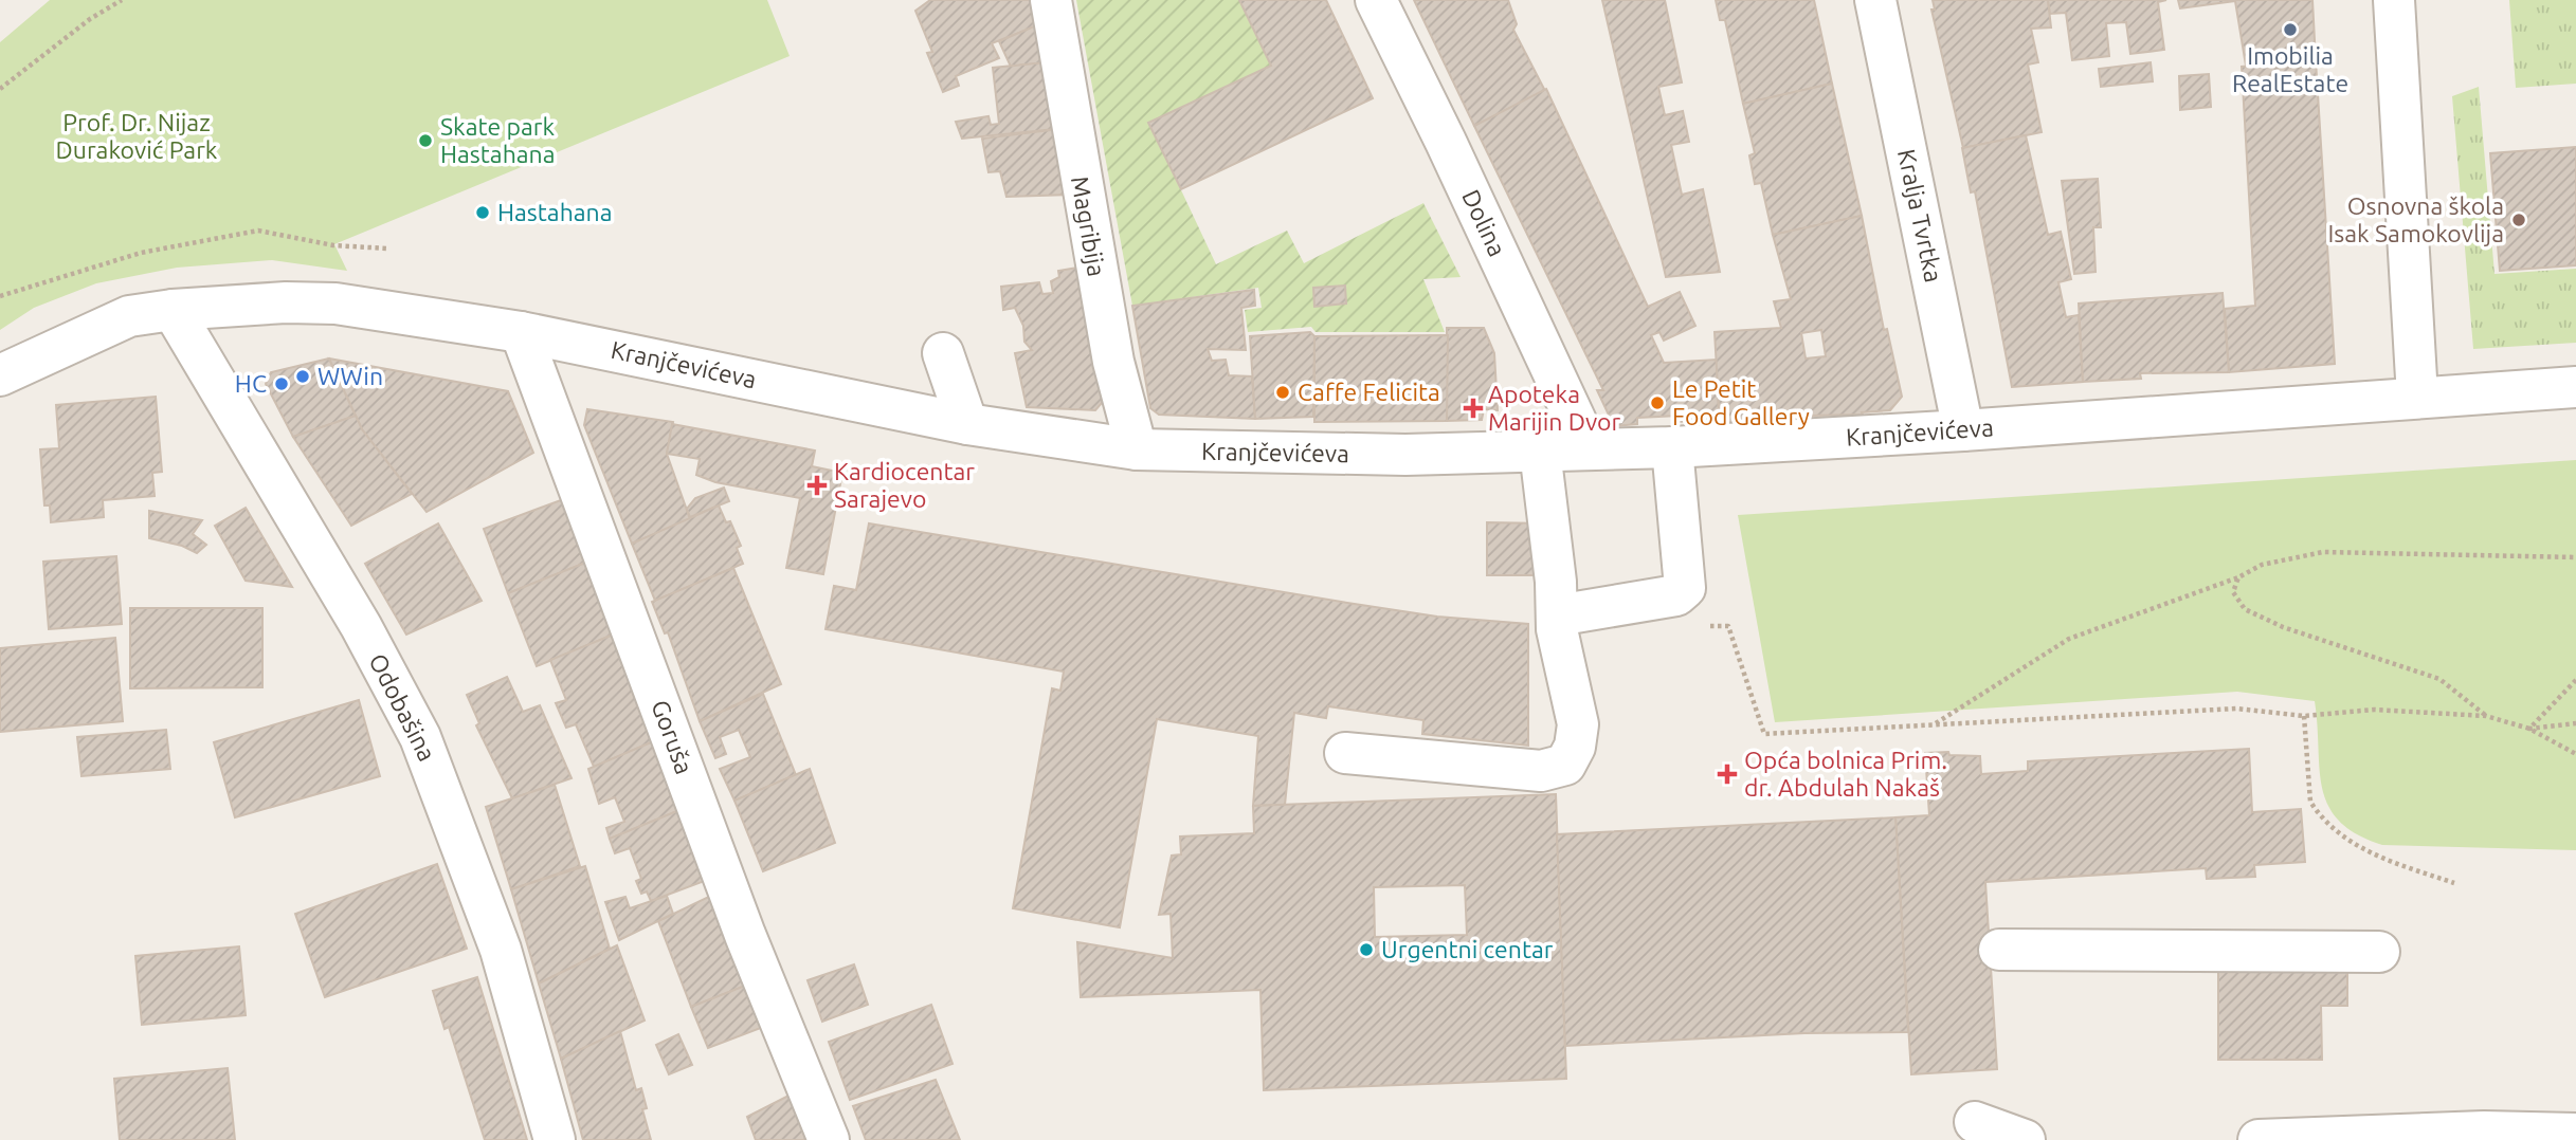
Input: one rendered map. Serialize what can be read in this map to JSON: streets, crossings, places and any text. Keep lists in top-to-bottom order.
{
  "streets": {
    "street": [
      "Kralja Tvrtka",
      "Dolina",
      "Magribija",
      "Kranjčevićeva",
      "Odobašina",
      "Goruša"
    ]
  },
  "crossings": [
    ["Kralja Tvrtka", "Kranjčevićeva"],
    ["Dolina", "Kranjčevićeva"],
    ["Magribija", "Kranjčevićeva"],
    ["Kranjčevićeva", "Odobašina"],
    ["Kranjčevićeva", "Goruša"]
  ],
  "parks": ["Prof. Dr. Nijaz Duraković Park"],
  "places": {
    "other": [
      "Imobilia RealEstate",
      "Skate park Hastahana",
      "Hastahana",
      "Osnovna škola Isak Samokovlija",
      "WWin",
      "HC",
      "Caffe Felicita",
      "Le Petit Food Gallery",
      "Urgentni centar"
    ],
    "health": ["Apoteka Marijin Dvor", "Kardiocentar Sarajevo", "Opća bolnica Prim. dr. Abdulah Nakaš"]
  }
}
